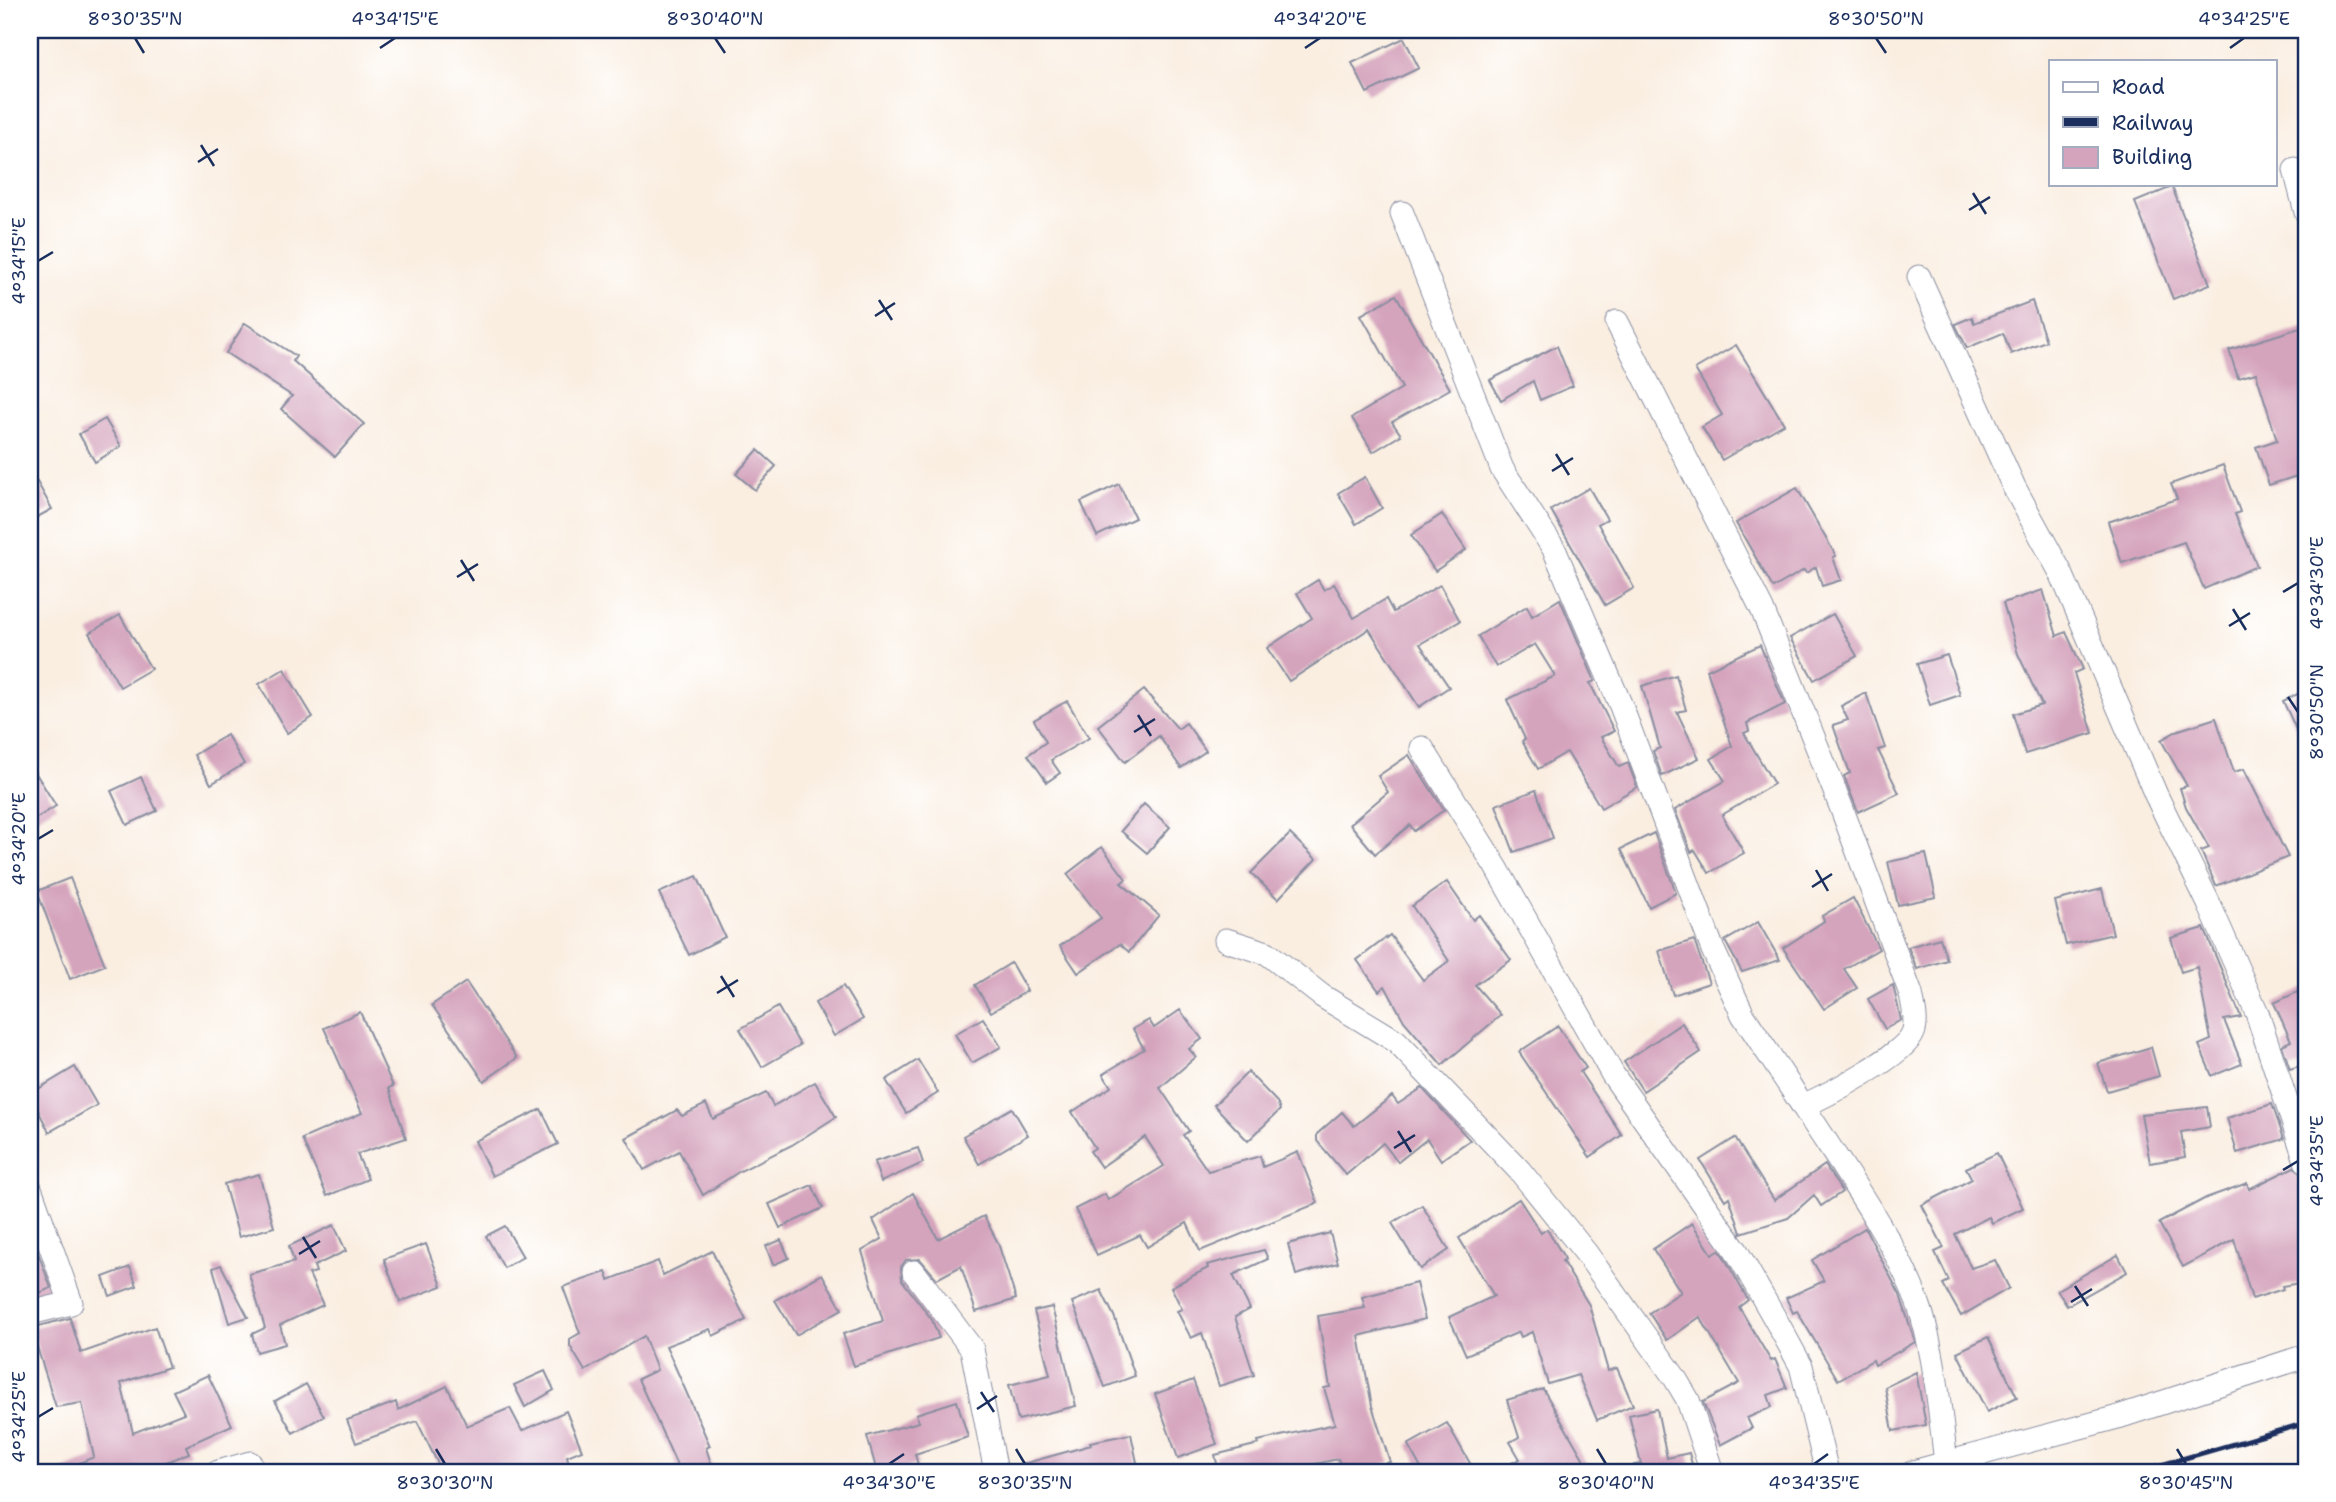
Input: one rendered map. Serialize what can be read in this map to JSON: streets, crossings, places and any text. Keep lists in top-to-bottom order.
{
  "legend": ["Road", "Railway", "Building"],
  "coordinates": [
    "8°30'35\"N",
    "4°34'15\"E",
    "8°30'40\"N",
    "4°34'20\"E",
    "8°30'50\"N",
    "4°34'25\"E",
    "4°34'30\"E",
    "4°34'35\"E",
    "8°30'30\"N",
    "8°30'45\"N"
  ]
}
